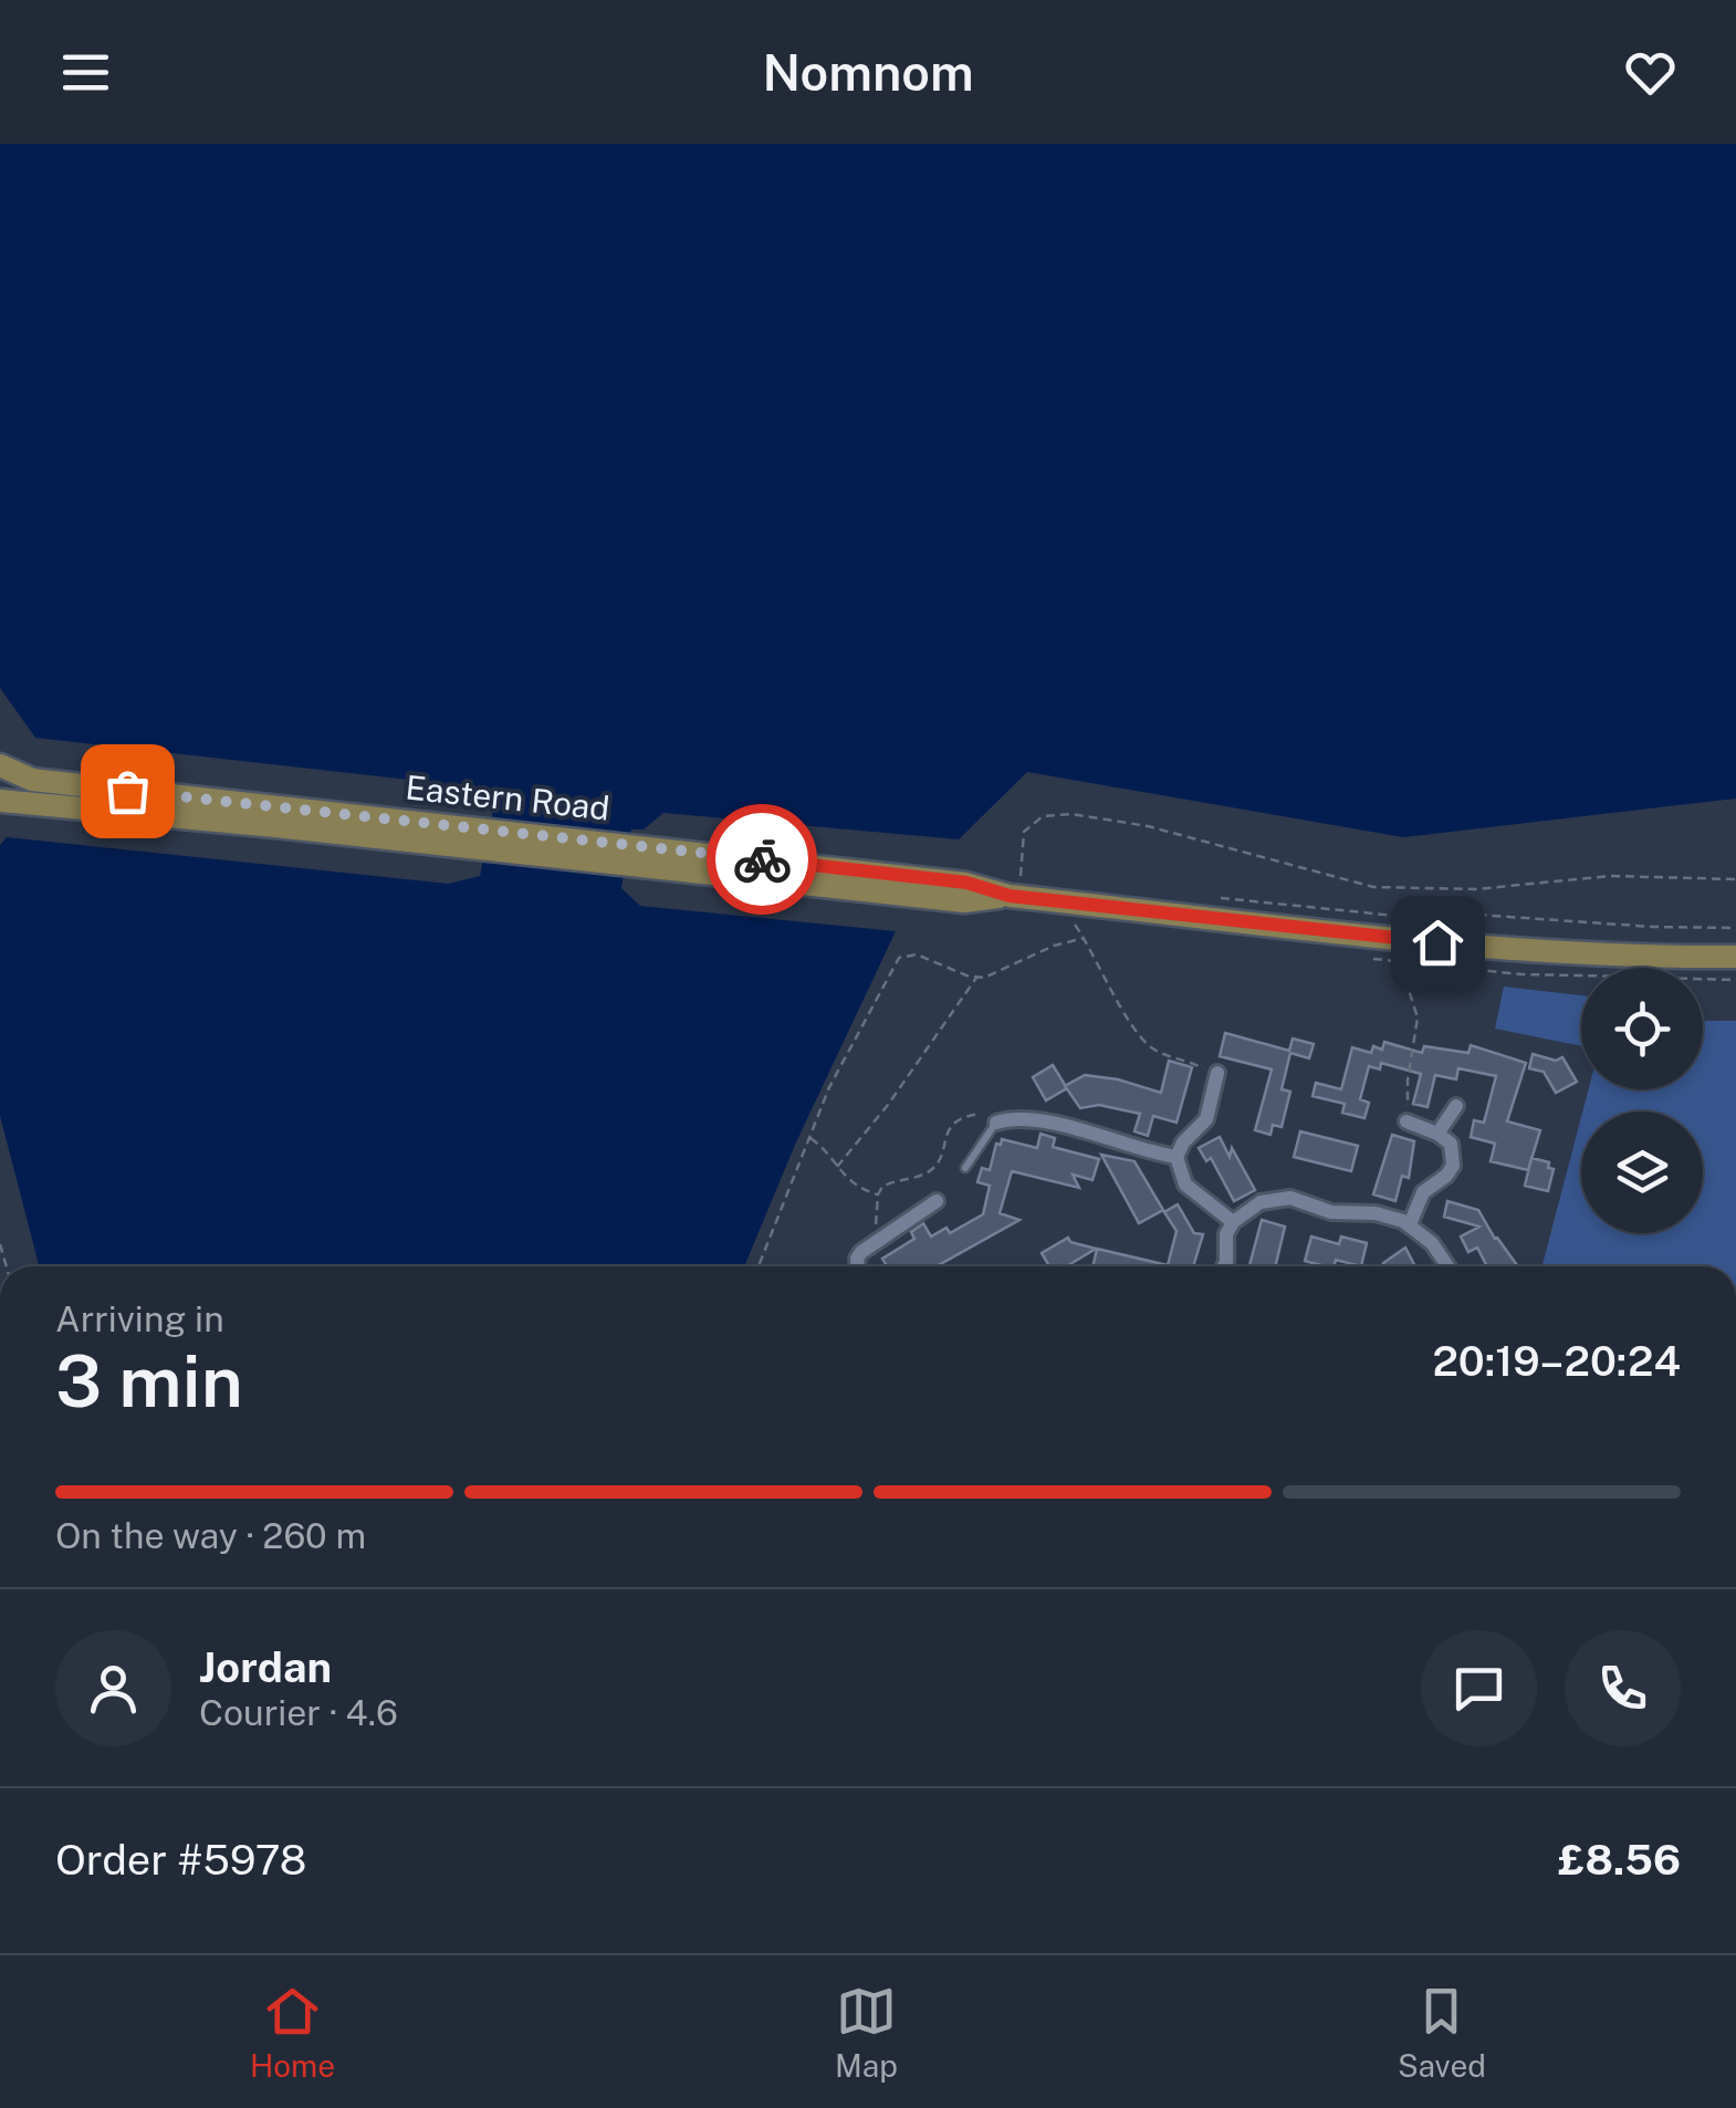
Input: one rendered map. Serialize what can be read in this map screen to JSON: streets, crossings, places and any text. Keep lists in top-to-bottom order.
{
  "streets": {
    "main road": ["Eastern Road"]
  },
  "page": {
    "header": "Nomnom",
    "heading": ["3 min", "Arriving in", "20:19–20:24"],
    "panel": [
      "Jordan",
      "Courier · 4.6",
      "Order #5978",
      "£8.56"
    ],
    "bar": "On the way · 260 m",
    "tabs": ["Home", "Map", "Saved"]
  }
}
